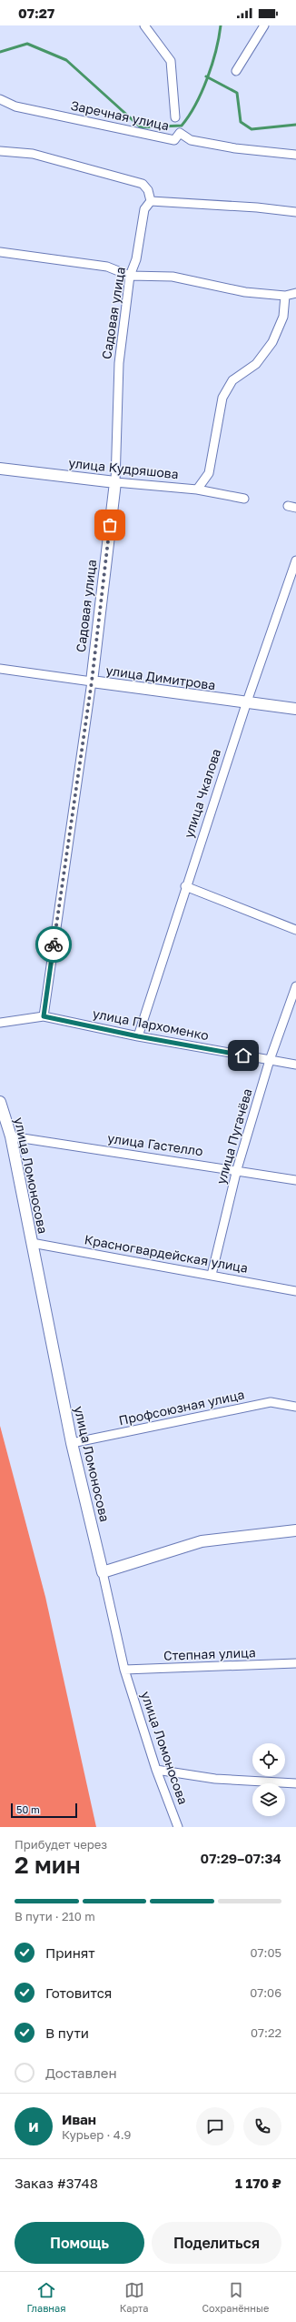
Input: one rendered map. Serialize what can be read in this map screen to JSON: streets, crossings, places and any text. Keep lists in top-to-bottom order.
{
  "streets": {
    "street": [
      "Заречная улица",
      "Садовая улица",
      "улица Кудряшова",
      "улица Димитрова",
      "улица Чкалова",
      "улица Пархоменко",
      "улица Пугачёва",
      "улица Гастелло",
      "улица Ломоносова",
      "Красногвардейская улица",
      "Профсоюзная улица",
      "Степная улица"
    ]
  },
  "crossings": [
    ["Садовая улица", "улица Кудряшова"],
    ["Садовая улица", "улица Димитрова"],
    ["Садовая улица", "улица Пархоменко"],
    ["улица Димитрова", "улица Чкалова"],
    ["улица Чкалова", "улица Пархоменко"],
    ["улица Пархоменко", "улица Пугачёва"],
    ["улица Пугачёва", "улица Гастелло"],
    ["улица Пугачёва", "Красногвардейская улица"],
    ["улица Гастелло", "улица Ломоносова"],
    ["улица Ломоносова", "Красногвардейская улица"],
    ["улица Ломоносова", "Профсоюзная улица"],
    ["улица Ломоносова", "Степная улица"]
  ],
  "scale_bar": "50 m",
  "page": {
    "status": "07:27",
    "scale": "50 m",
    "heading": ["2 мин", "Прибудет через", "07:29–07:34"],
    "panel": [
      "Иван",
      "Курьер · 4.9",
      "Заказ #3748",
      "1 170 ₽"
    ],
    "bar": "В пути · 210 m",
    "list": [
      ["Принят", "07:05"],
      ["Готовится", "07:06"],
      ["В пути", "07:22"],
      "Доставлен"
    ],
    "round": "И",
    "buttons": ["Помощь", "Поделиться"],
    "tabs": ["Главная", "Карта", "Сохранённые"]
  }
}
